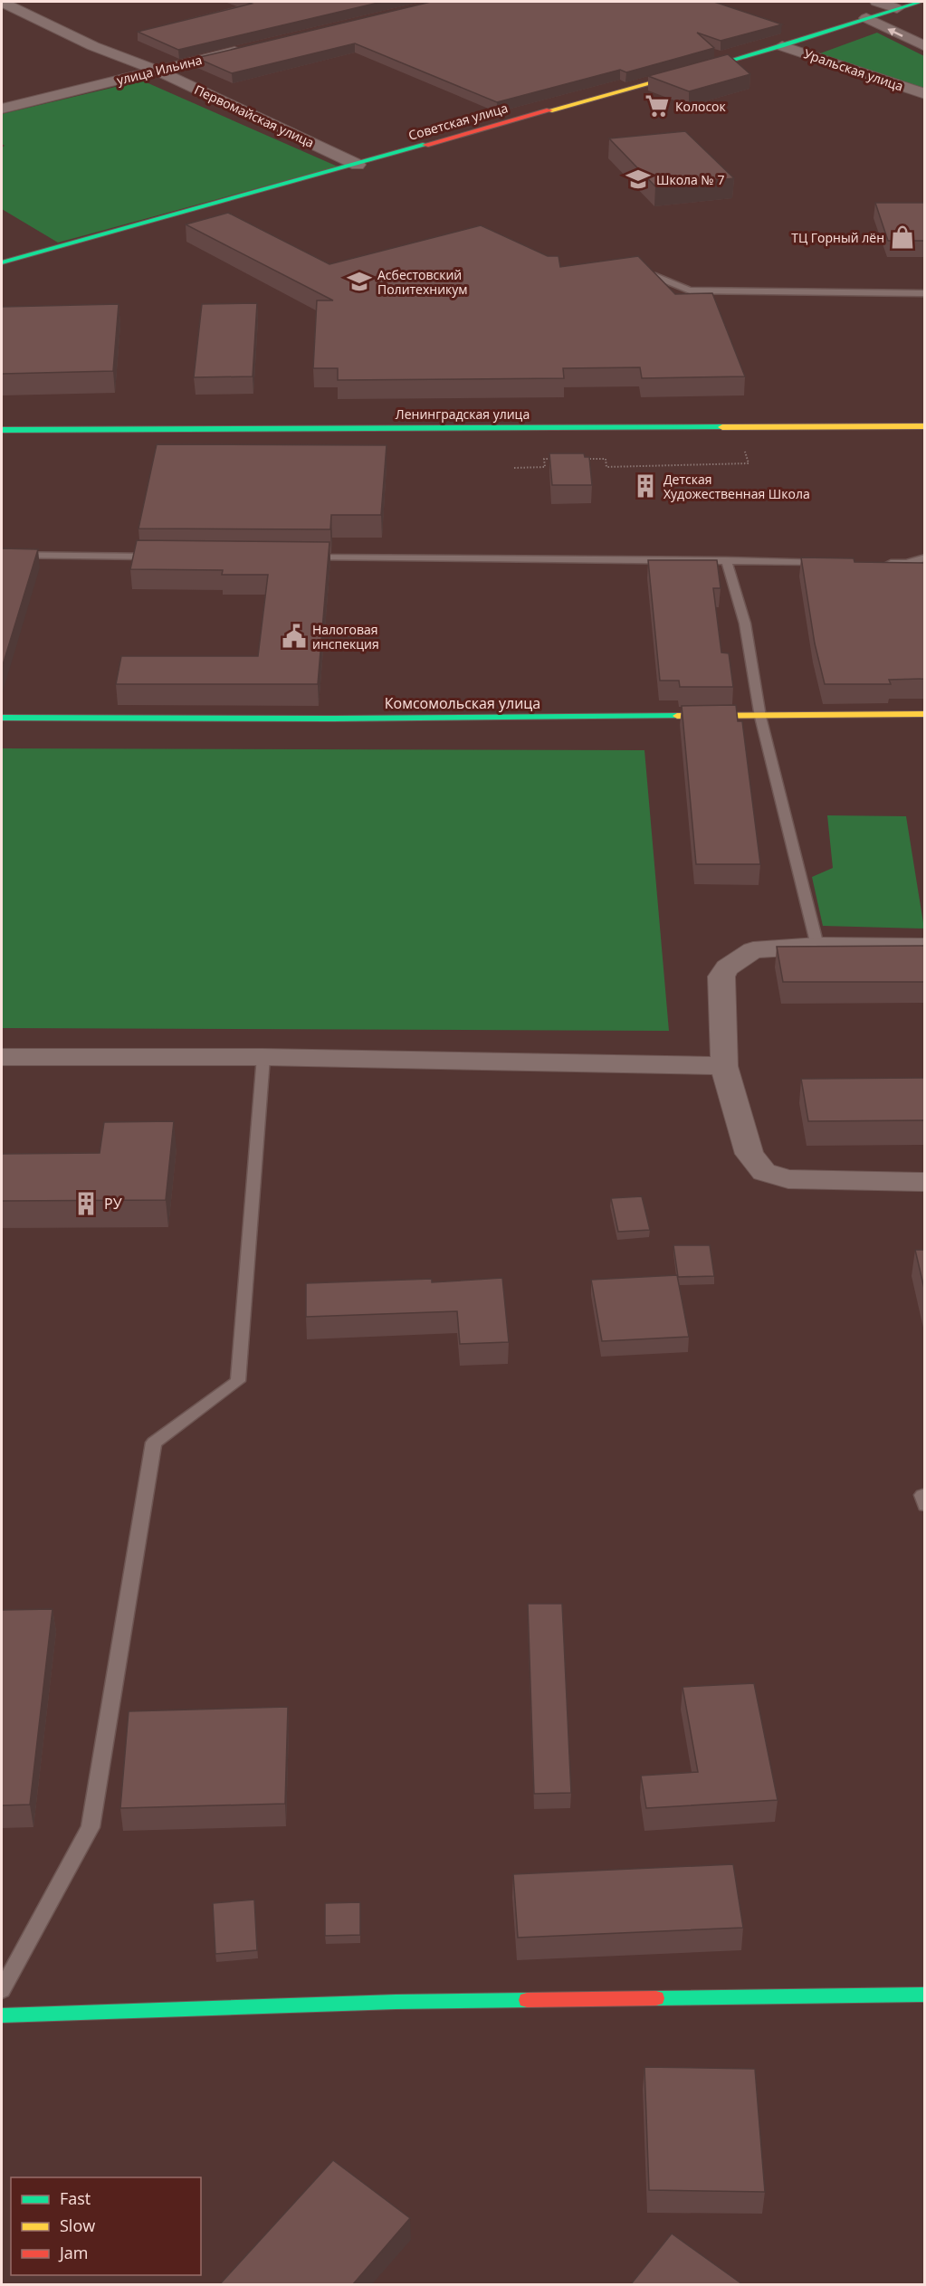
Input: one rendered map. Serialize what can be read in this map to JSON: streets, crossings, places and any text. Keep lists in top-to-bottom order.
{
  "streets": {
    "street": [
      "улица Ильина",
      "Уральская улица",
      "Первомайская улица",
      "Советская улица",
      "Ленинградская улица",
      "Комсомольская улица"
    ]
  },
  "crossings": [
    ["улица Ильина", "Первомайская улица"],
    ["Уральская улица", "Советская улица"],
    ["Первомайская улица", "Советская улица"]
  ],
  "places": {
    "supermarket": ["Колосок"],
    "school or university": ["Школа № 7", "Асбестовский Политехникум"],
    "shop": ["ТЦ Горный лён"],
    "building": ["Детская Художественная Школа", "РУ"],
    "public building": ["Налоговая инспекция"]
  },
  "legend": ["Fast", "Slow", "Jam"]
}
